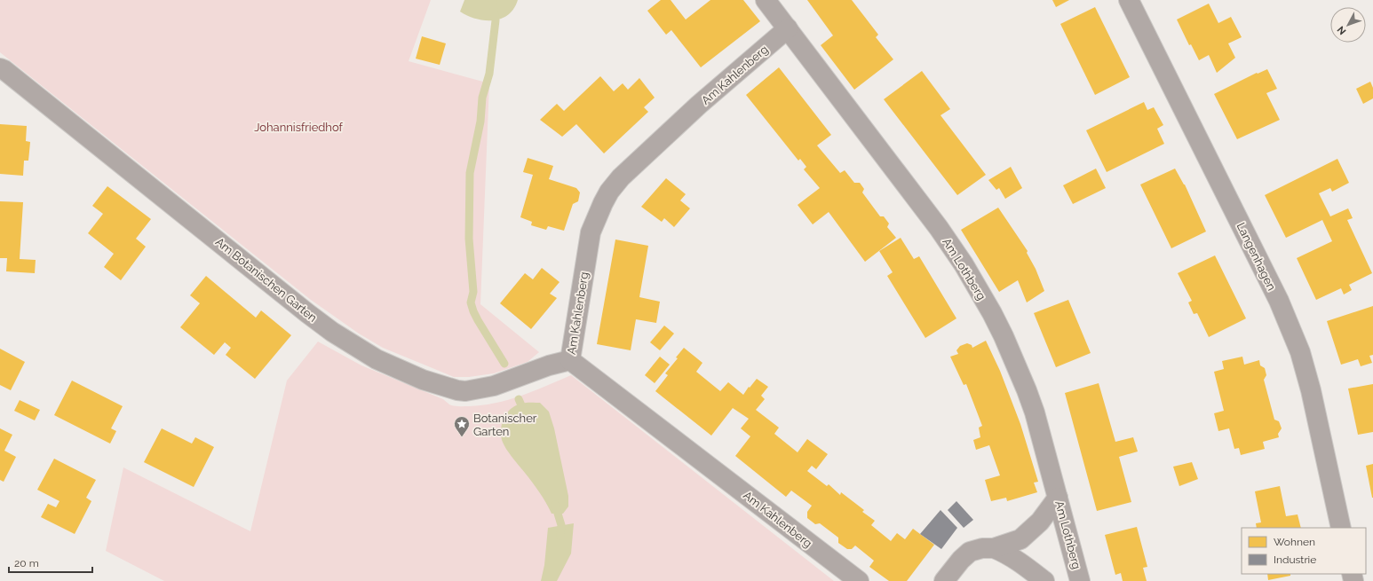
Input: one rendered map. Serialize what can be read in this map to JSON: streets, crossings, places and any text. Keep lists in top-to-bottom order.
{
  "streets": {
    "street": [
      "Am Kahlenberg",
      "Langenhagen",
      "Am Lothberg",
      "Am Botanischen Garten"
    ]
  },
  "crossings": [
    ["Am Kahlenberg", "Am Lothberg"],
    ["Am Kahlenberg", "Am Botanischen Garten"]
  ],
  "parks": ["Johannisfriedhof"],
  "places": {
    "place": ["Botanischer Garten"]
  },
  "legend": ["Wohnen", "Industrie"],
  "scale_bar": "20 m",
  "north": "bottom left"
}
